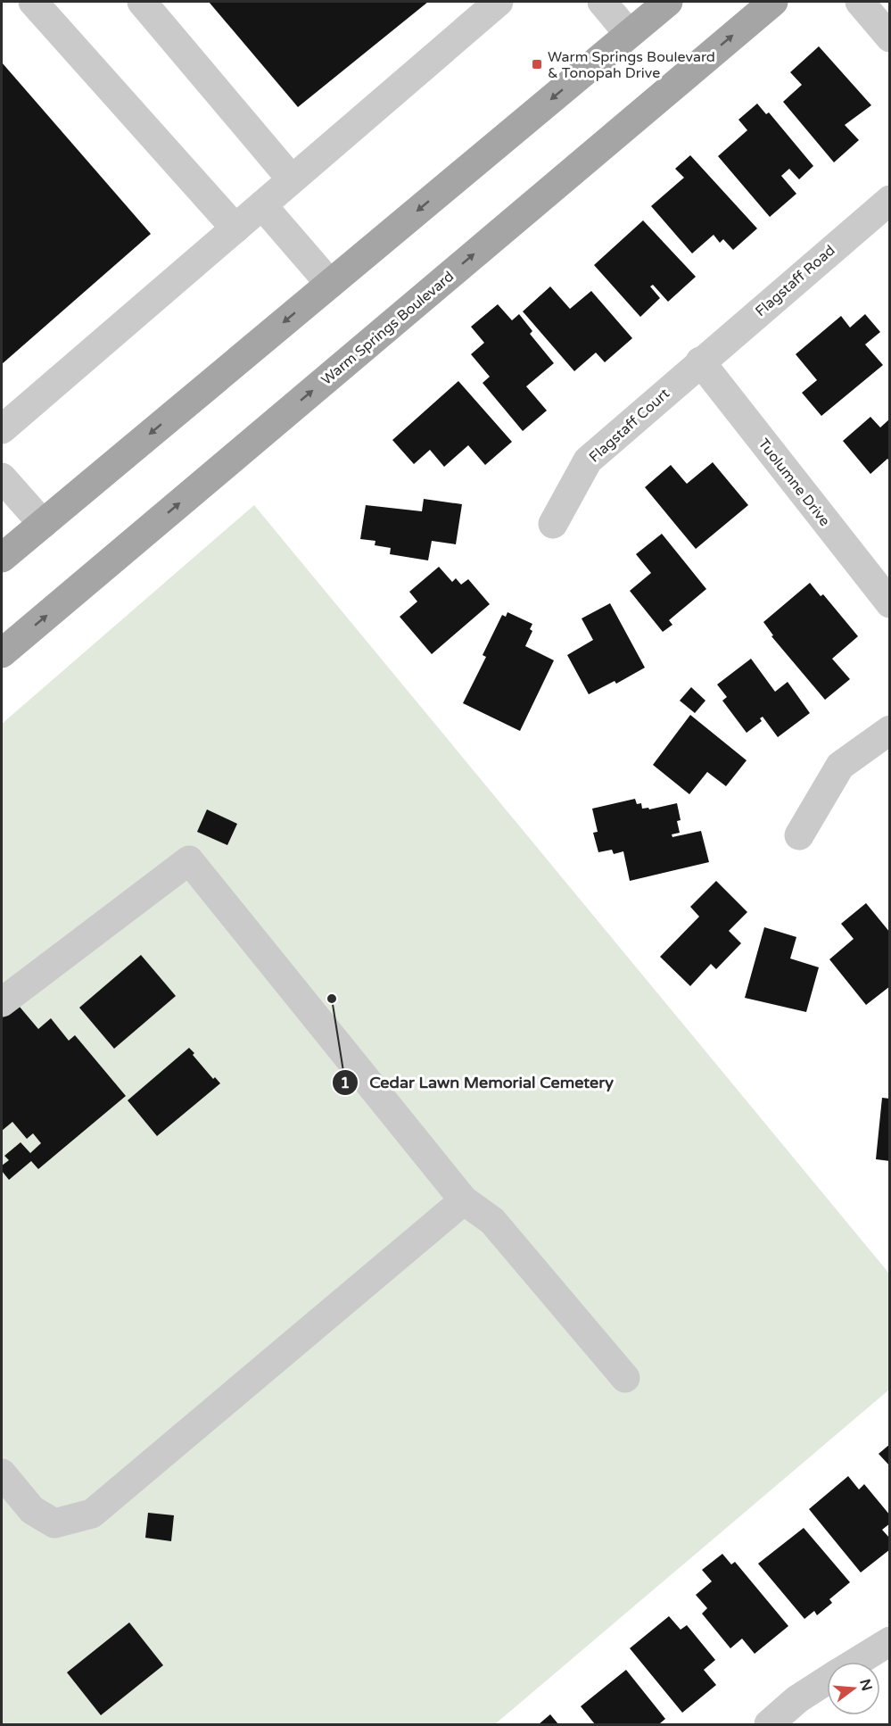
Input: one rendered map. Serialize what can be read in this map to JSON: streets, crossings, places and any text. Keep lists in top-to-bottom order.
{
  "streets": {
    "main road": ["Warm Springs Boulevard"],
    "street": ["Flagstaff Road", "Flagstaff Court", "Tuolumne Drive"]
  },
  "crossings": [
    ["Flagstaff Road", "Flagstaff Court"],
    ["Flagstaff Road", "Tuolumne Drive"],
    ["Flagstaff Court", "Tuolumne Drive"]
  ],
  "places": {
    "transit": ["Warm Springs Boulevard & Tonopah Drive"],
    "other": ["Cedar Lawn Memorial Cemetery"]
  },
  "north": "right"
}
